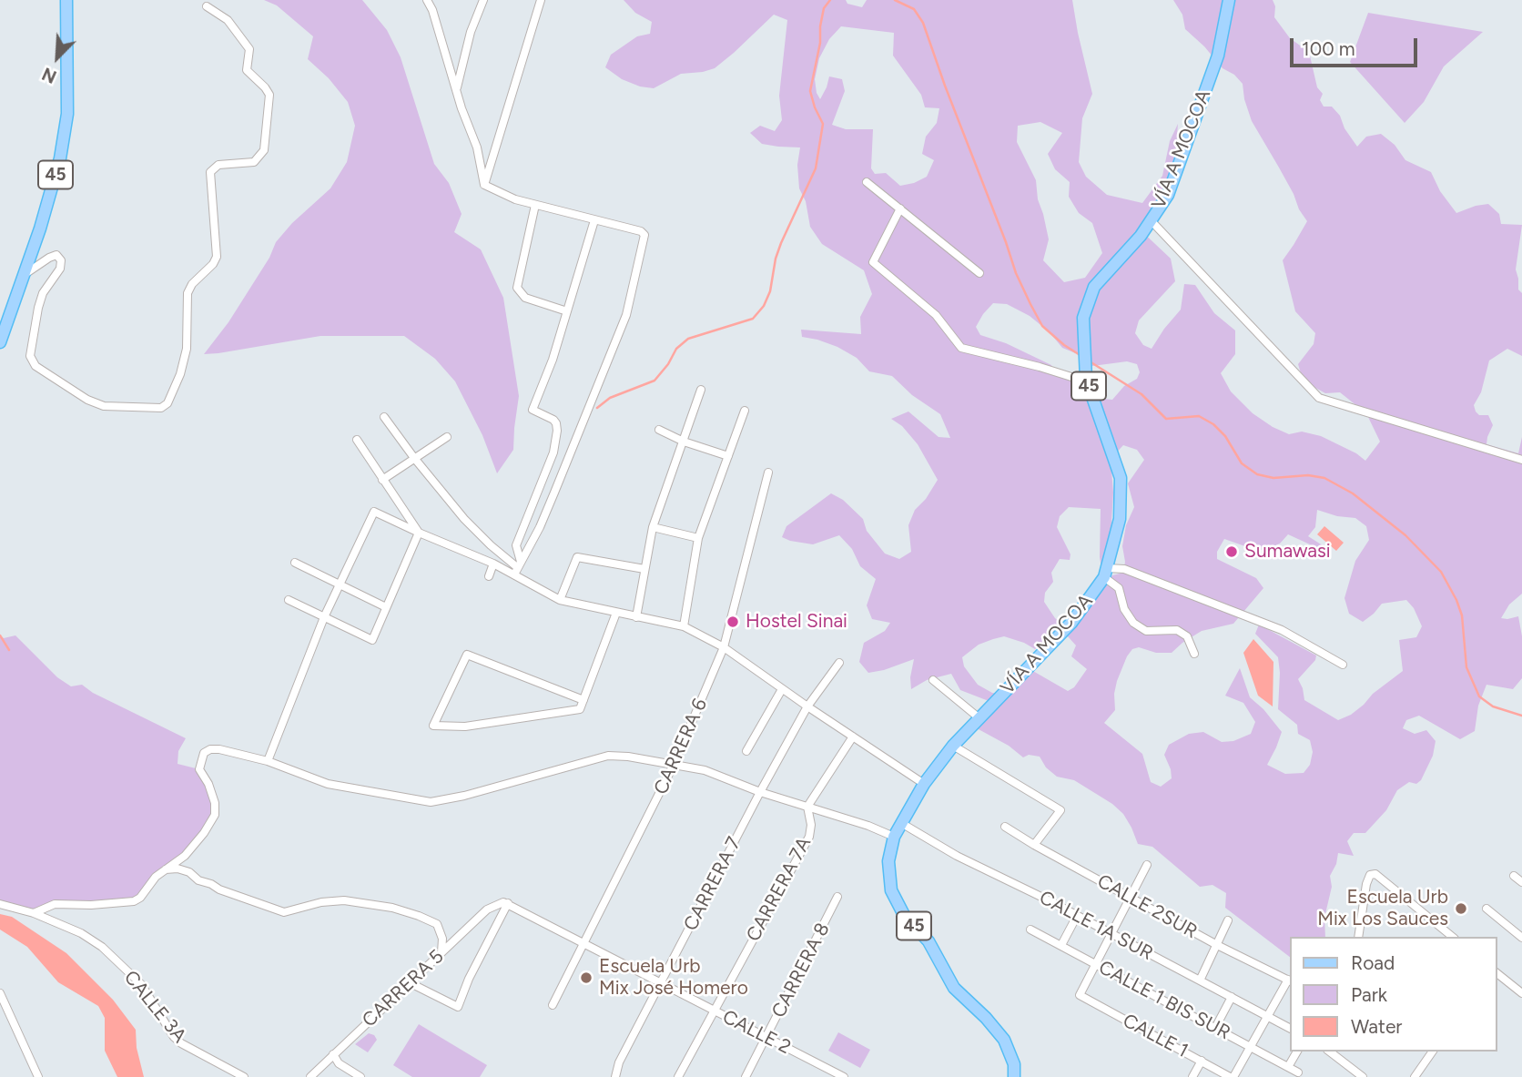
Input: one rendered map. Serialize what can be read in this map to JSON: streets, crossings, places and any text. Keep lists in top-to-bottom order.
{
  "streets": {
    "main road": ["VÍA A MOCOA", "45"],
    "street": [
      "CARRERA 6",
      "CARRERA 7",
      "CARRERA 7A",
      "CALLE 2SUR",
      "CALLE 1A SUR",
      "CARRERA 8",
      "CARRERA 5",
      "CALLE 1 BIS SUR",
      "CALLE 3A",
      "CALLE 2",
      "CALLE 1"
    ]
  },
  "crossings": [
    ["VÍA A MOCOA", "45"],
    ["45", "CALLE 1A SUR"],
    ["CARRERA 6", "CALLE 2"],
    ["CARRERA 7", "CALLE 2"],
    ["CARRERA 7A", "CALLE 2"],
    ["CARRERA 8", "CALLE 2"],
    ["CARRERA 5", "CALLE 2"],
    ["CALLE 1 BIS SUR", "CALLE 1"]
  ],
  "places": [
    "Sumawasi",
    "Hostel Sinai",
    "Escuela Urb Mix Los Sauces",
    "Escuela Urb Mix José Homero"
  ],
  "legend": ["Road", "Park", "Water"],
  "scale_bar": "100 m",
  "north": "bottom left"
}
